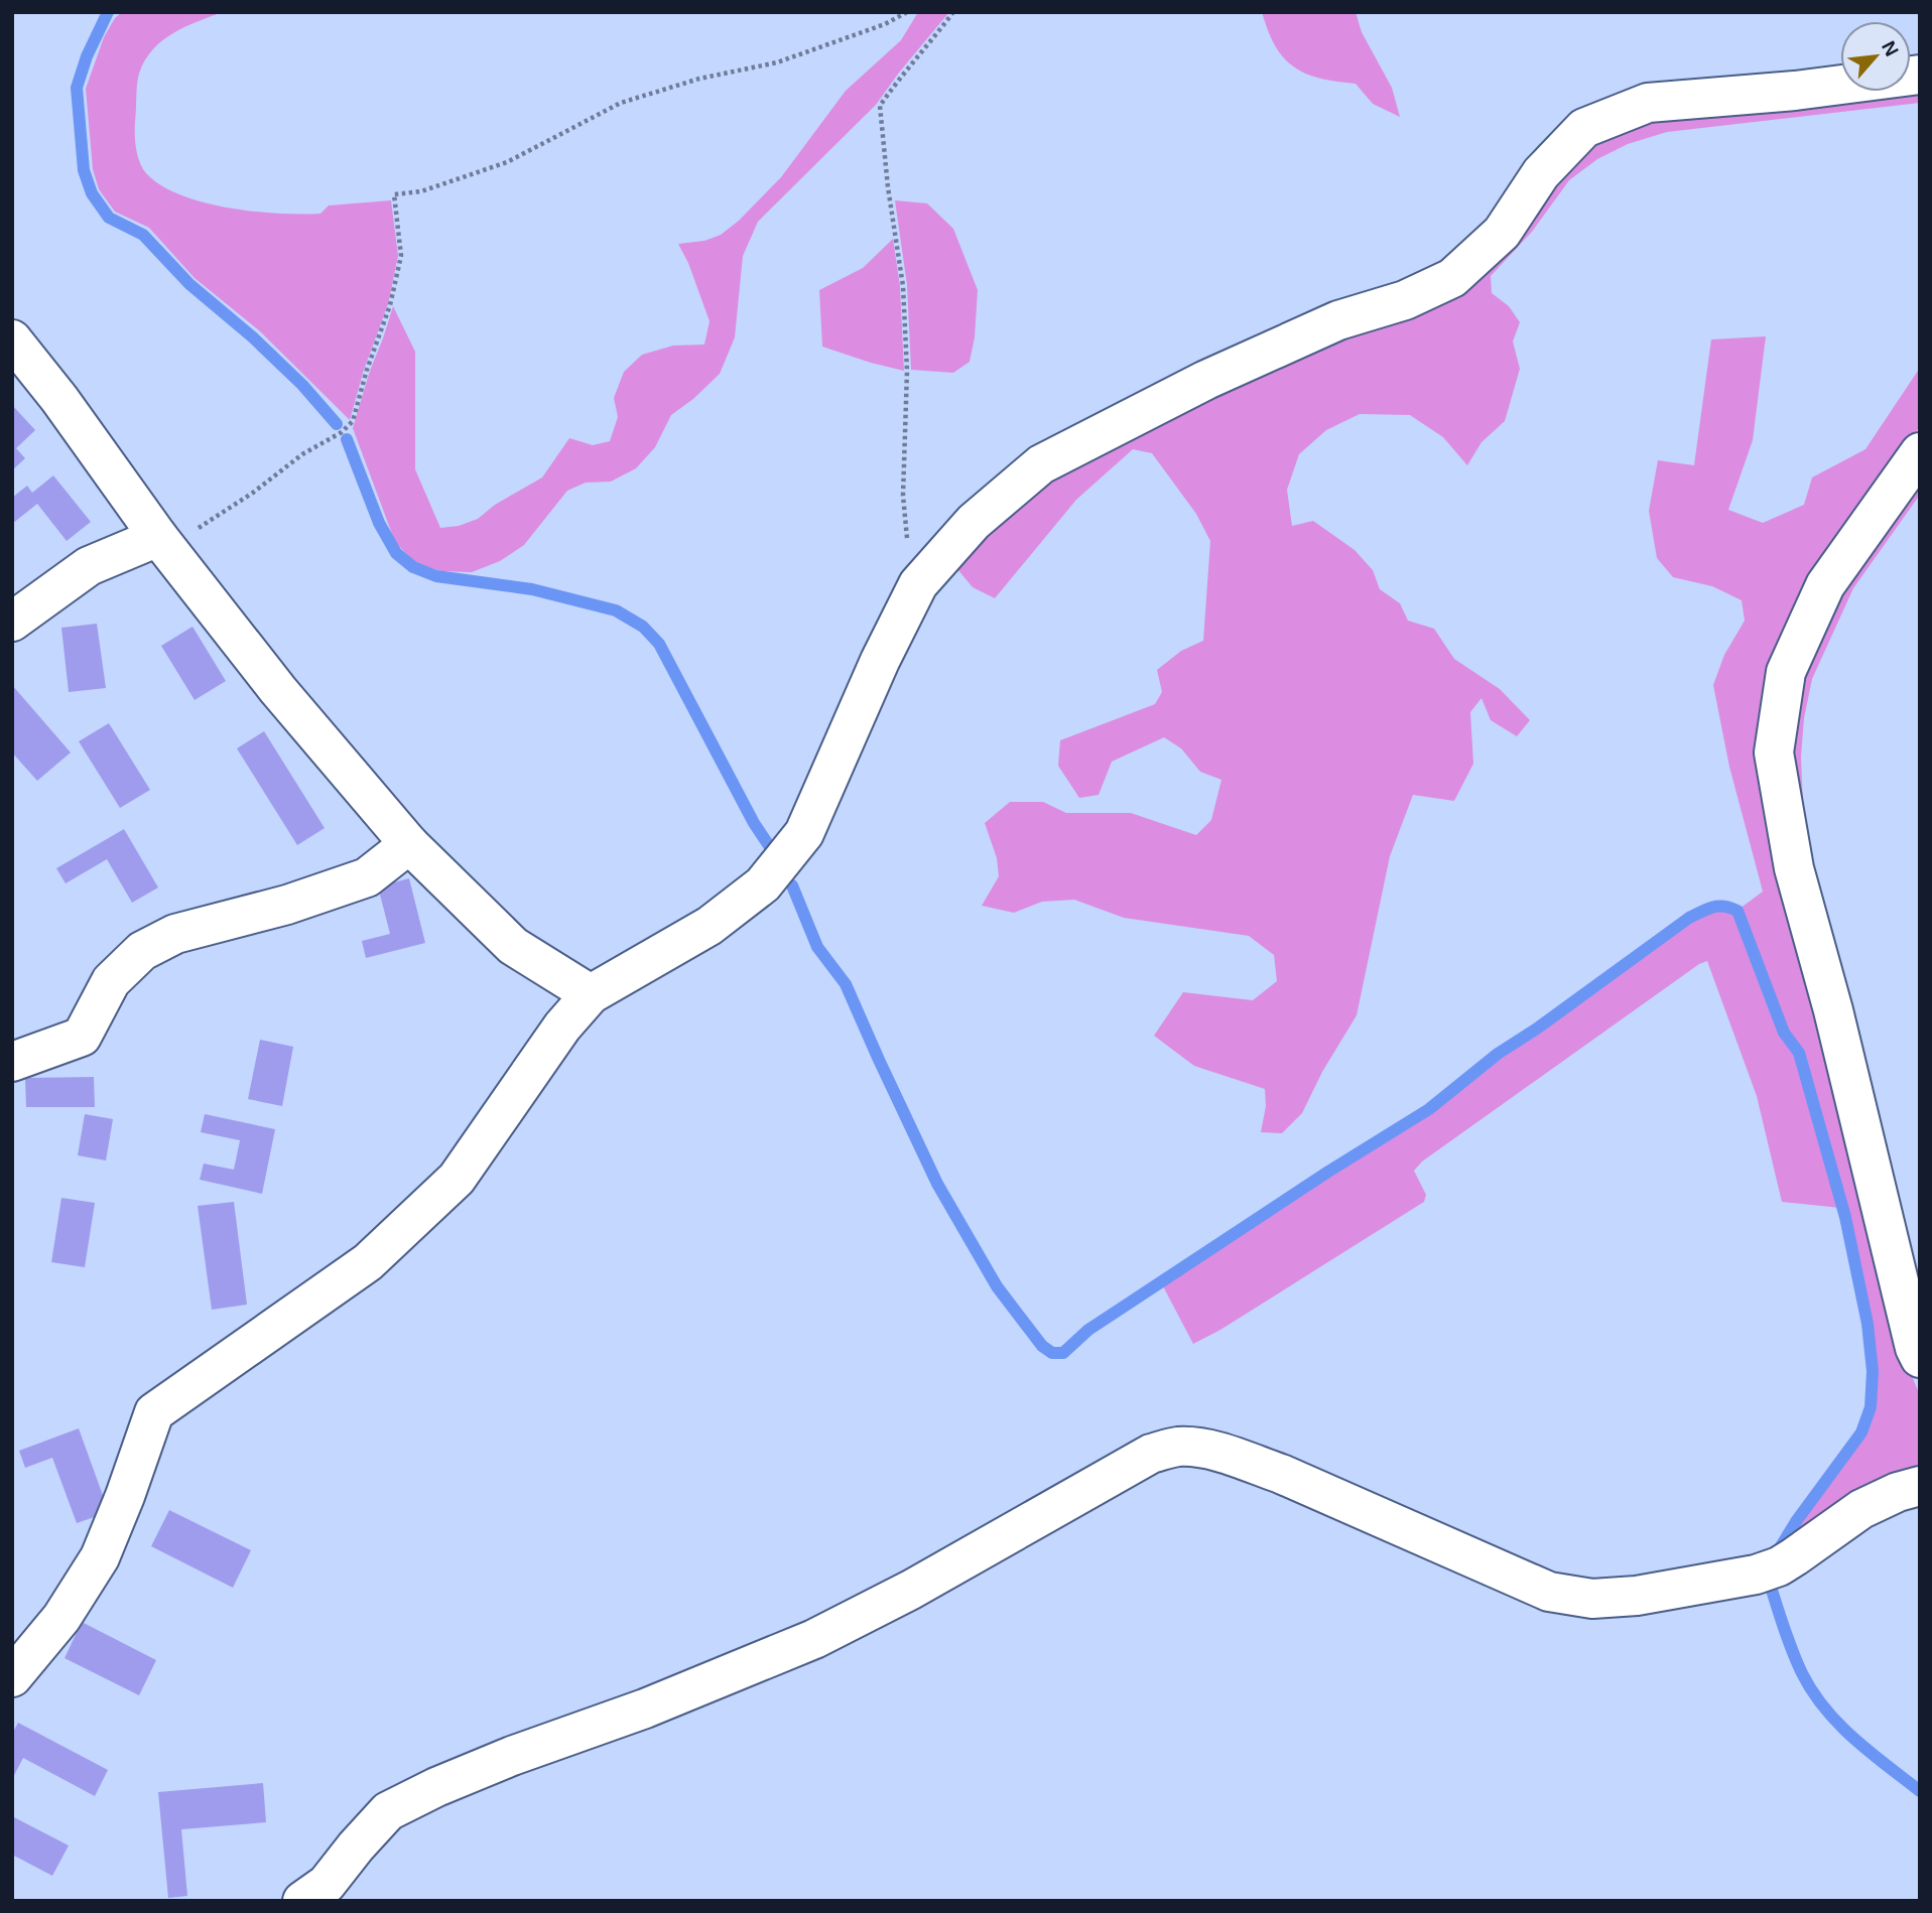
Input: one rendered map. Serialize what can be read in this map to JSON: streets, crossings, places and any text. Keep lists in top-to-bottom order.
{
  "north": "top right"
}
